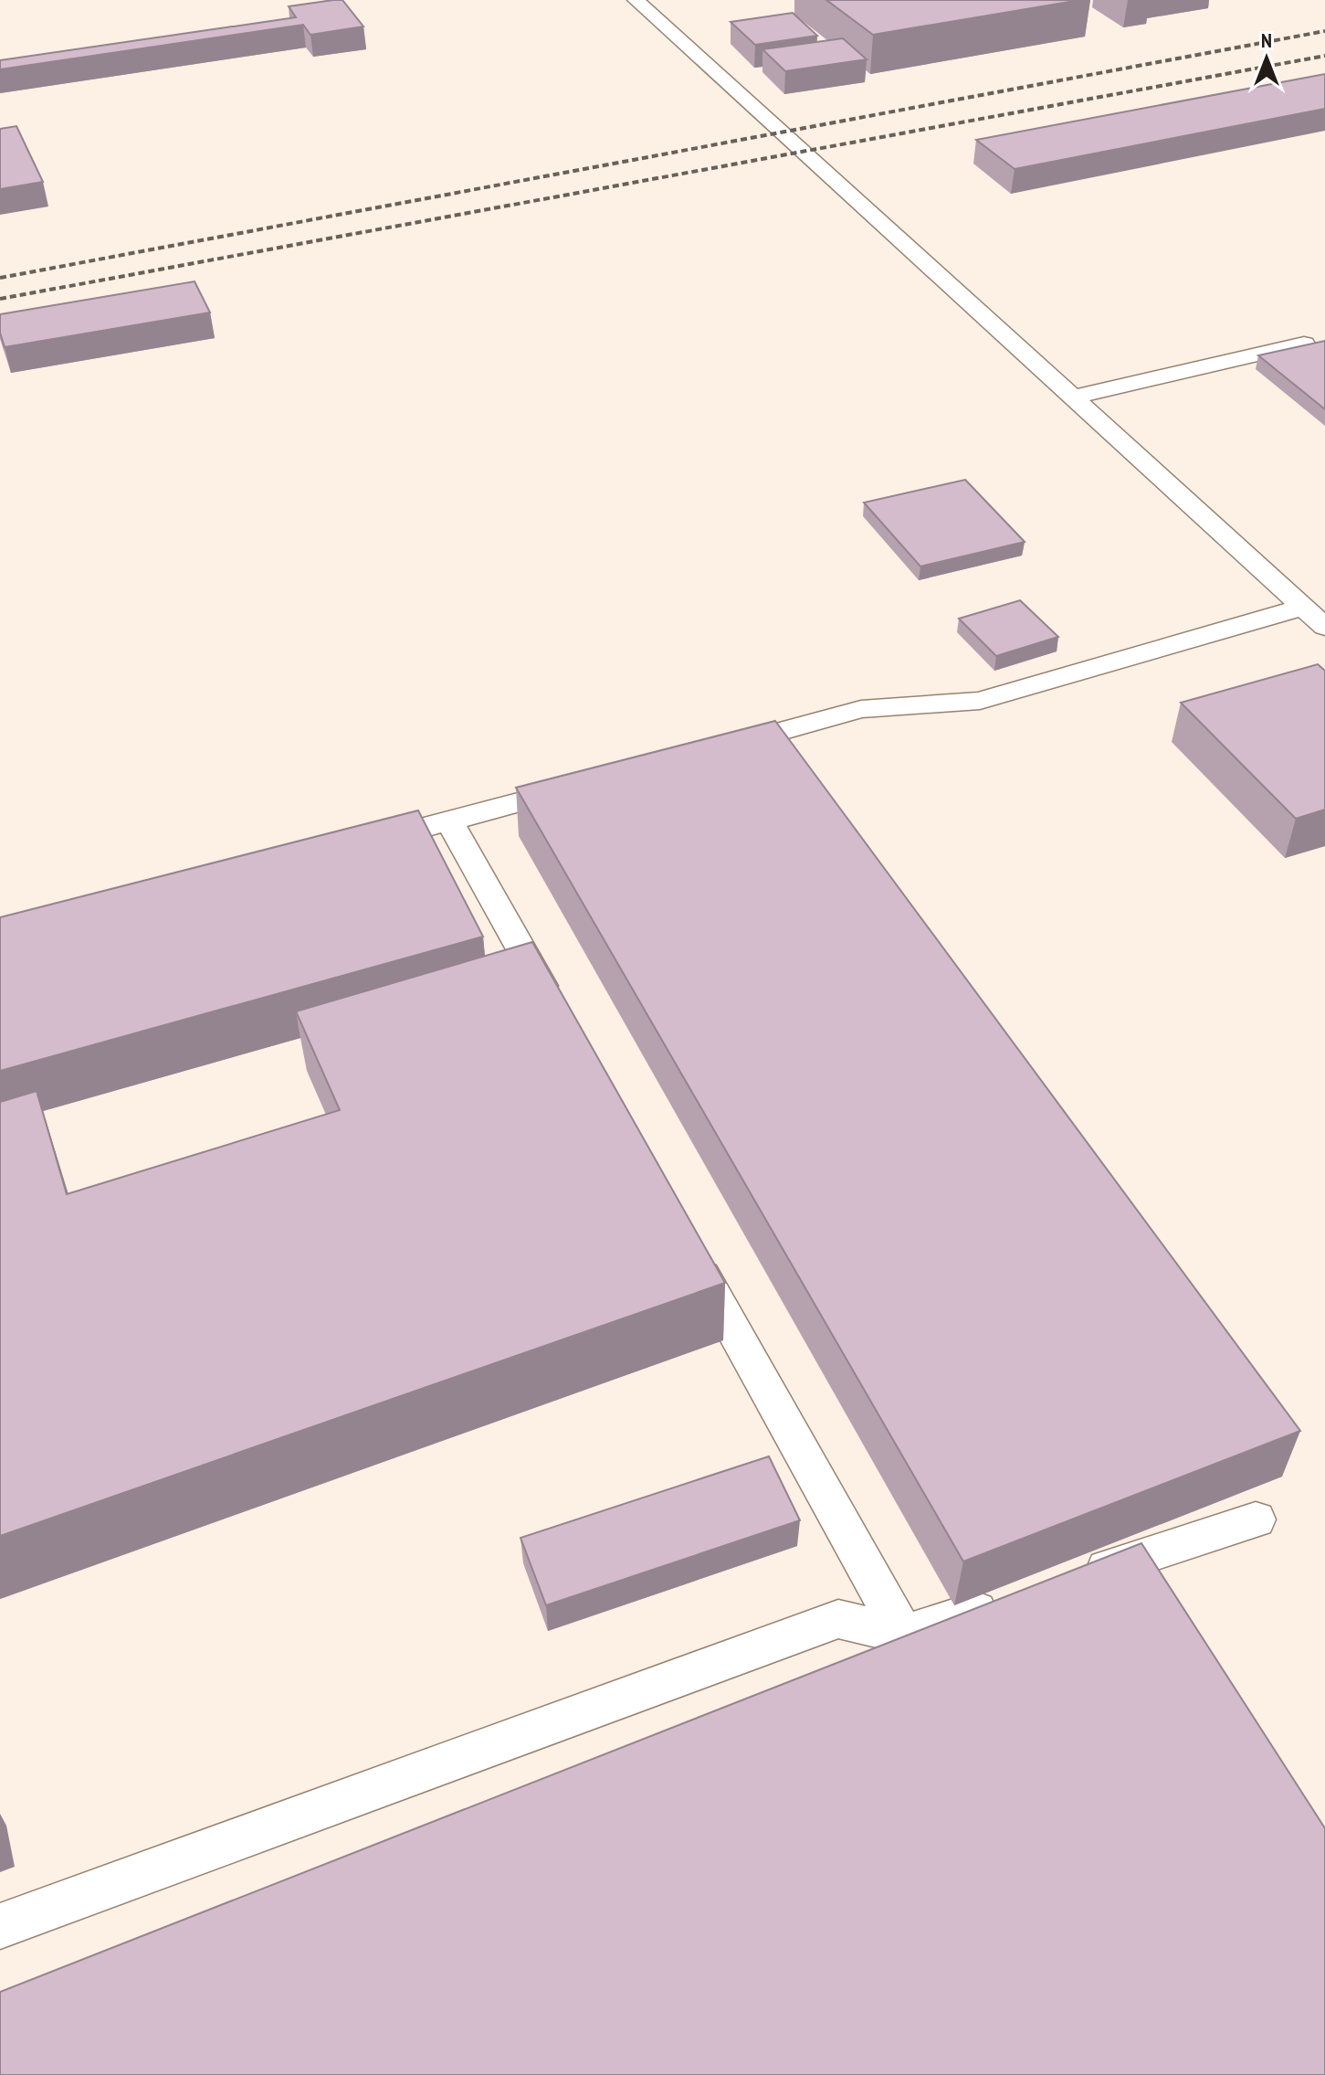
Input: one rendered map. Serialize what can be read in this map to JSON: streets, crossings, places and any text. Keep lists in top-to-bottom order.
{
  "north": "top"
}
